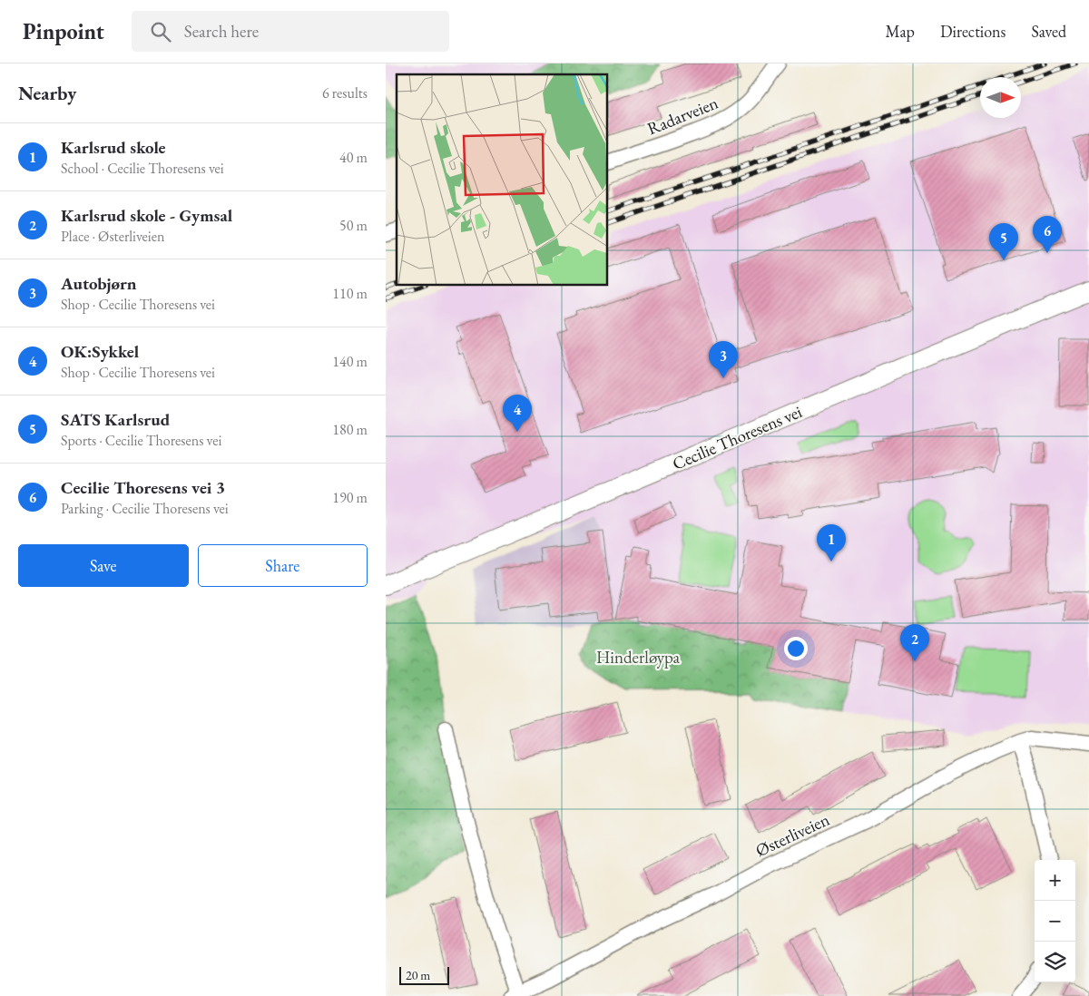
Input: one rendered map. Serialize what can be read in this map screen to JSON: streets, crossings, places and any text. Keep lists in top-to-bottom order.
{
  "streets": {
    "street": ["Radarveien", "Cecilie Thoresens vei", "Østerliveien"]
  },
  "parks": ["Hinderløypa"],
  "scale_bar": "20 m",
  "north": "right",
  "page": {
    "header": "Pinpoint",
    "search": "Search here",
    "nav": ["Map", "Directions", "Saved"],
    "heading": ["Nearby", "6 results"],
    "list": [
      {
        "mark": "1",
        "name": "Karlsrud skole",
        "note": "School · Cecilie Thoresens vei",
        "value": "40 m"
      },
      {
        "mark": "2",
        "name": "Karlsrud skole - Gymsal",
        "note": "Place · Østerliveien",
        "value": "50 m"
      },
      {
        "mark": "3",
        "name": "Autobjørn",
        "note": "Shop · Cecilie Thoresens vei",
        "value": "110 m"
      },
      {
        "mark": "4",
        "name": "OK:Sykkel",
        "note": "Shop · Cecilie Thoresens vei",
        "value": "140 m"
      },
      {
        "mark": "5",
        "name": "SATS Karlsrud",
        "note": "Sports · Cecilie Thoresens vei",
        "value": "180 m"
      },
      {
        "mark": "6",
        "name": "Cecilie Thoresens vei 3",
        "note": "Parking · Cecilie Thoresens vei",
        "value": "190 m"
      }
    ],
    "pins": [
      "6",
      "5",
      "3",
      "4",
      "1",
      "2"
    ],
    "buttons": ["Save", "Share"],
    "map_buttons": ["+", "−"],
    "scale": "20 m"
  }
}
